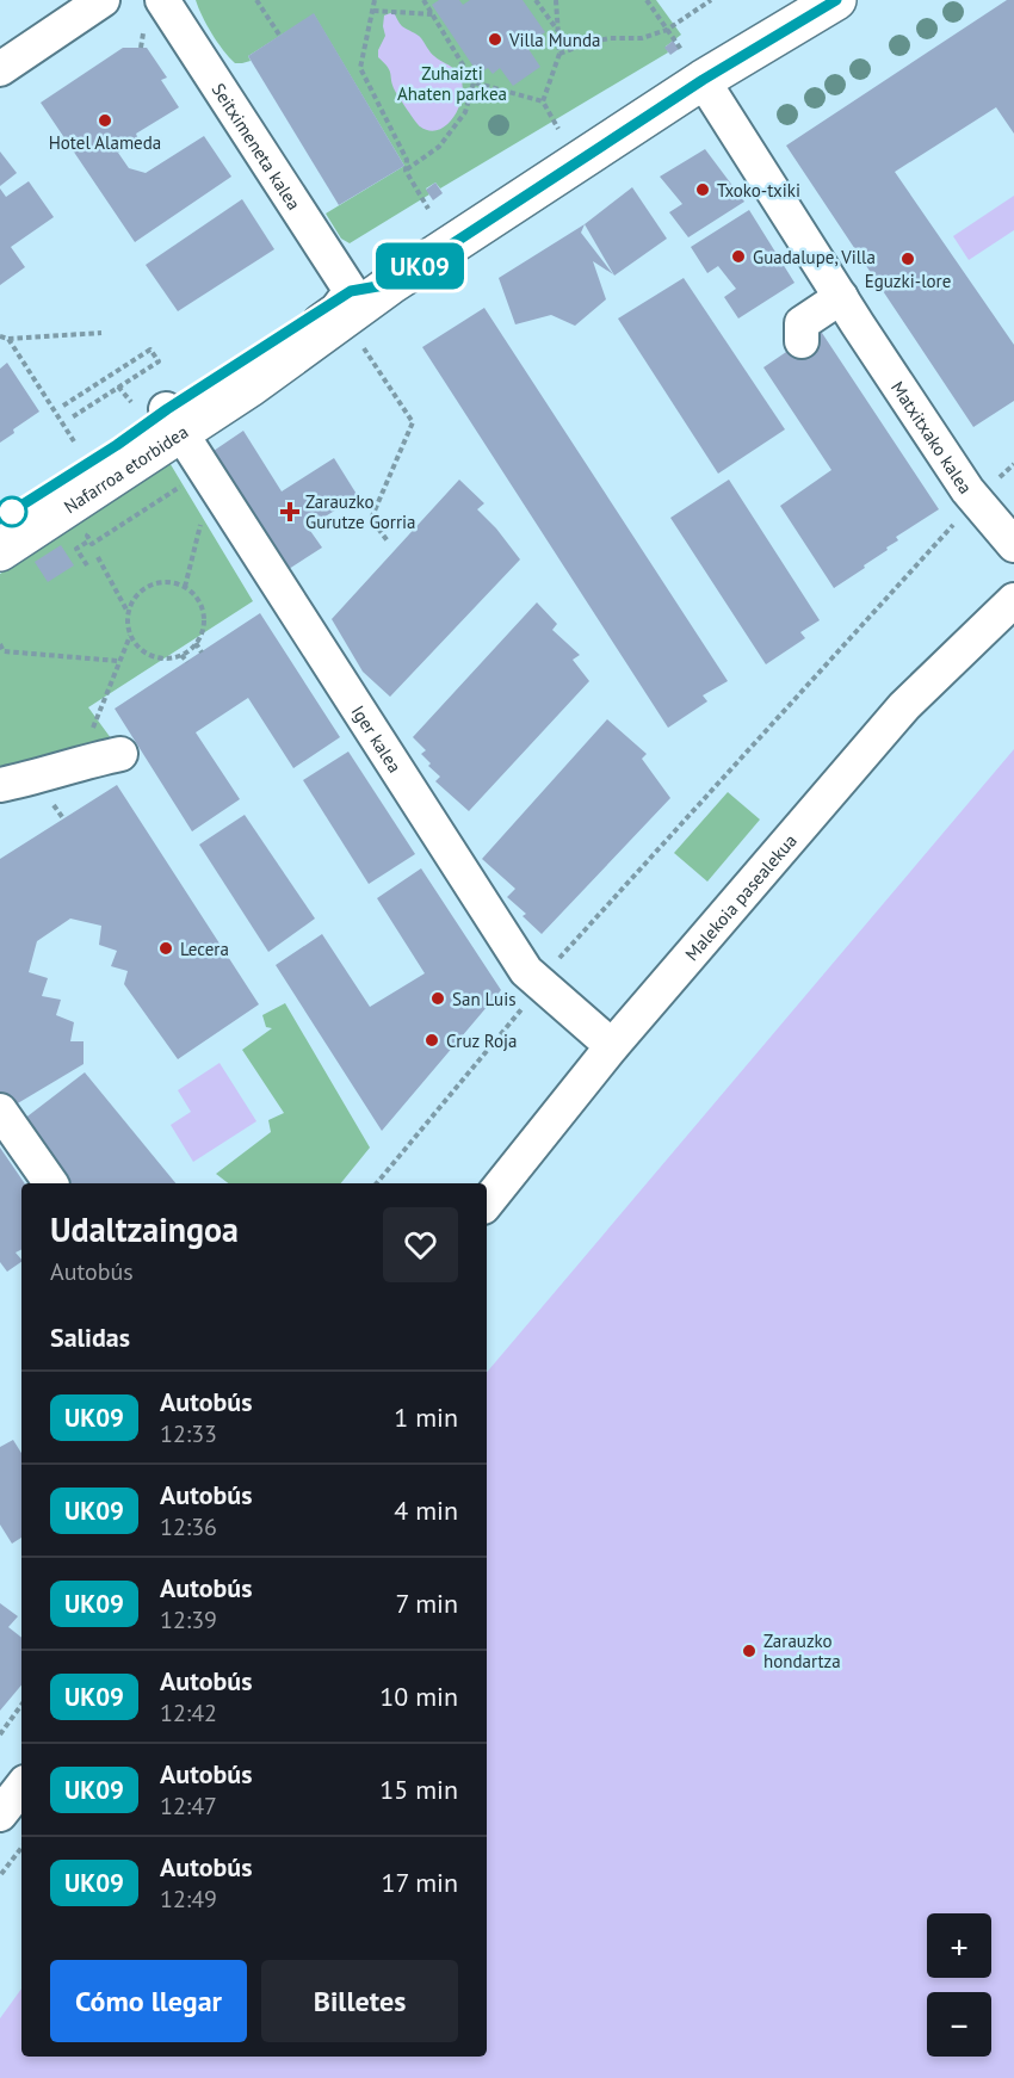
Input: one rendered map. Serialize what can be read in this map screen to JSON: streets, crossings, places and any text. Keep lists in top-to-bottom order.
{
  "streets": {
    "highway": ["Nafarroa etorbidea"],
    "street": [
      "Seitximeneta kalea",
      "Matxitxako kalea",
      "Iger kalea",
      "Malekoia pasealekua"
    ]
  },
  "crossings": [
    ["Seitximeneta kalea", "Nafarroa etorbidea"],
    ["Matxitxako kalea", "Nafarroa etorbidea"],
    ["Nafarroa etorbidea", "Iger kalea"],
    ["Iger kalea", "Malekoia pasealekua"]
  ],
  "parks": ["Zuhaizti Ahaten parkea"],
  "places": {
    "other": [
      "Villa Munda",
      "Hotel Alameda",
      "Txoko-txiki",
      "Guadalupe, Villa",
      "Eguzki-lore",
      "Lecera",
      "San Luis",
      "Cruz Roja",
      "Zarauzko hondartza"
    ],
    "health": ["Zarauzko Gurutze Gorria"]
  },
  "lines": ["bus line UK09"],
  "page": {
    "on_map": "UK09",
    "heading": [
      ["Udaltzaingoa", "Autobús"],
      "Salidas"
    ],
    "list": [
      {
        "mark": "UK09",
        "name": "Autobús",
        "note": "12:33",
        "value": "1 min"
      },
      {
        "mark": "UK09",
        "name": "Autobús",
        "note": "12:36",
        "value": "4 min"
      },
      {
        "mark": "UK09",
        "name": "Autobús",
        "note": "12:39",
        "value": "7 min"
      },
      {
        "mark": "UK09",
        "name": "Autobús",
        "note": "12:42",
        "value": "10 min"
      },
      {
        "mark": "UK09",
        "name": "Autobús",
        "note": "12:47",
        "value": "15 min"
      },
      {
        "mark": "UK09",
        "name": "Autobús",
        "note": "12:49",
        "value": "17 min"
      }
    ],
    "map_buttons": ["+", "−"],
    "buttons": ["Cómo llegar", "Billetes"]
  }
}
